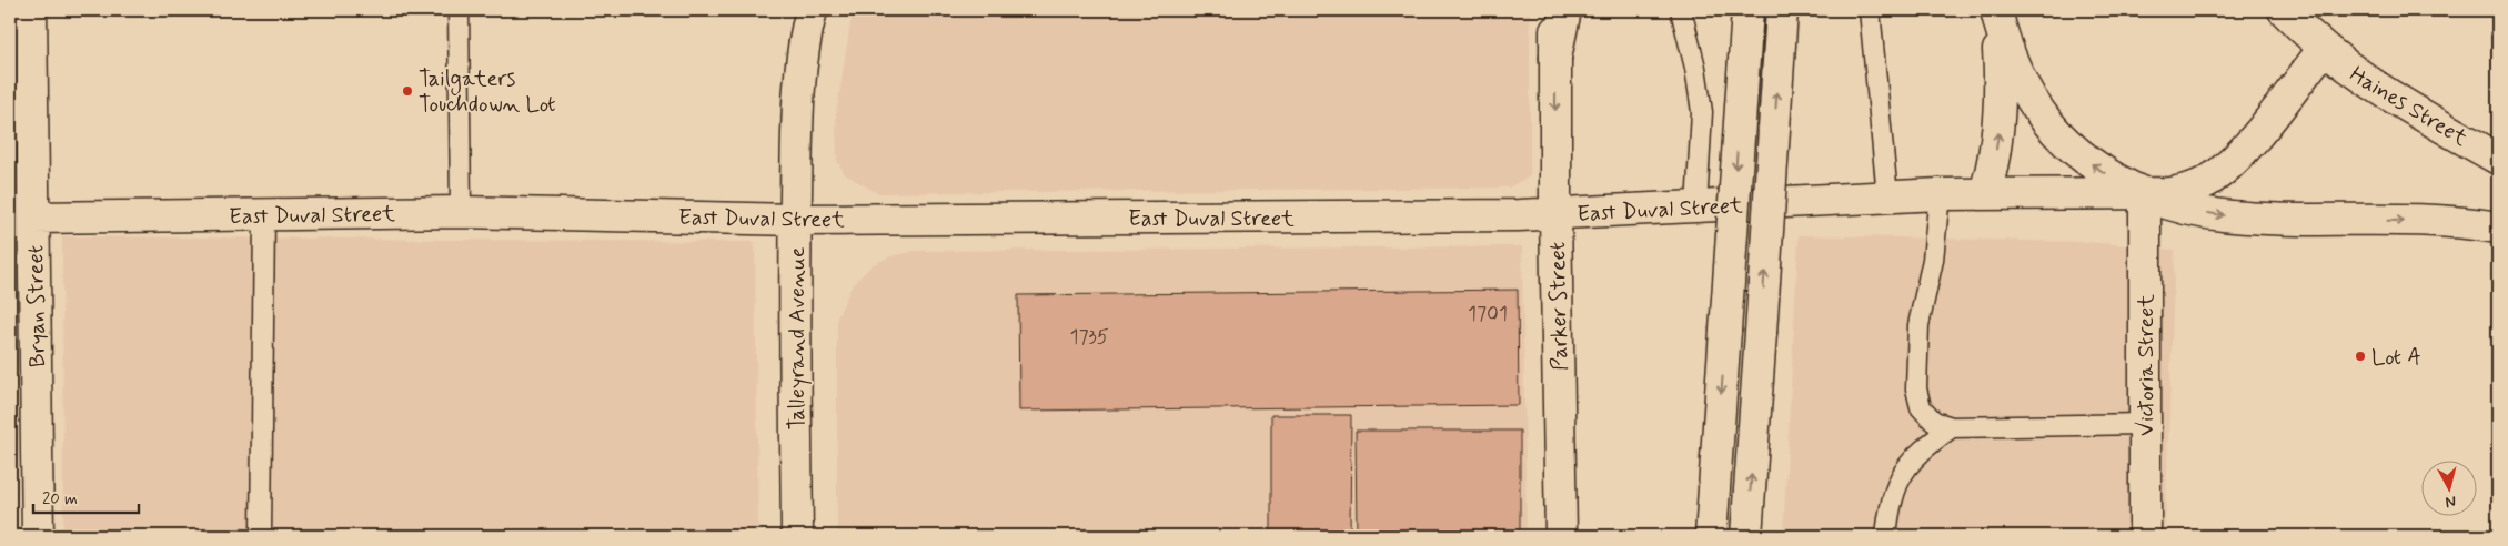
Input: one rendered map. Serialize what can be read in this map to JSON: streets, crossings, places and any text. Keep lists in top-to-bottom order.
{
  "streets": {
    "main road": [
      "Haines Street",
      "East Duval Street",
      "Bryan Street",
      "Parker Street",
      "Talleyrand Avenue",
      "Victoria Street"
    ]
  },
  "crossings": [
    ["Haines Street", "East Duval Street"],
    ["East Duval Street", "Bryan Street"],
    ["East Duval Street", "Parker Street"],
    ["East Duval Street", "Talleyrand Avenue"],
    ["East Duval Street", "Victoria Street"]
  ],
  "places": ["Tailgaters Touchdown Lot", "Lot A"],
  "house_numbers": ["1701", "1735"],
  "scale_bar": "20 m",
  "north": "bottom"
}
